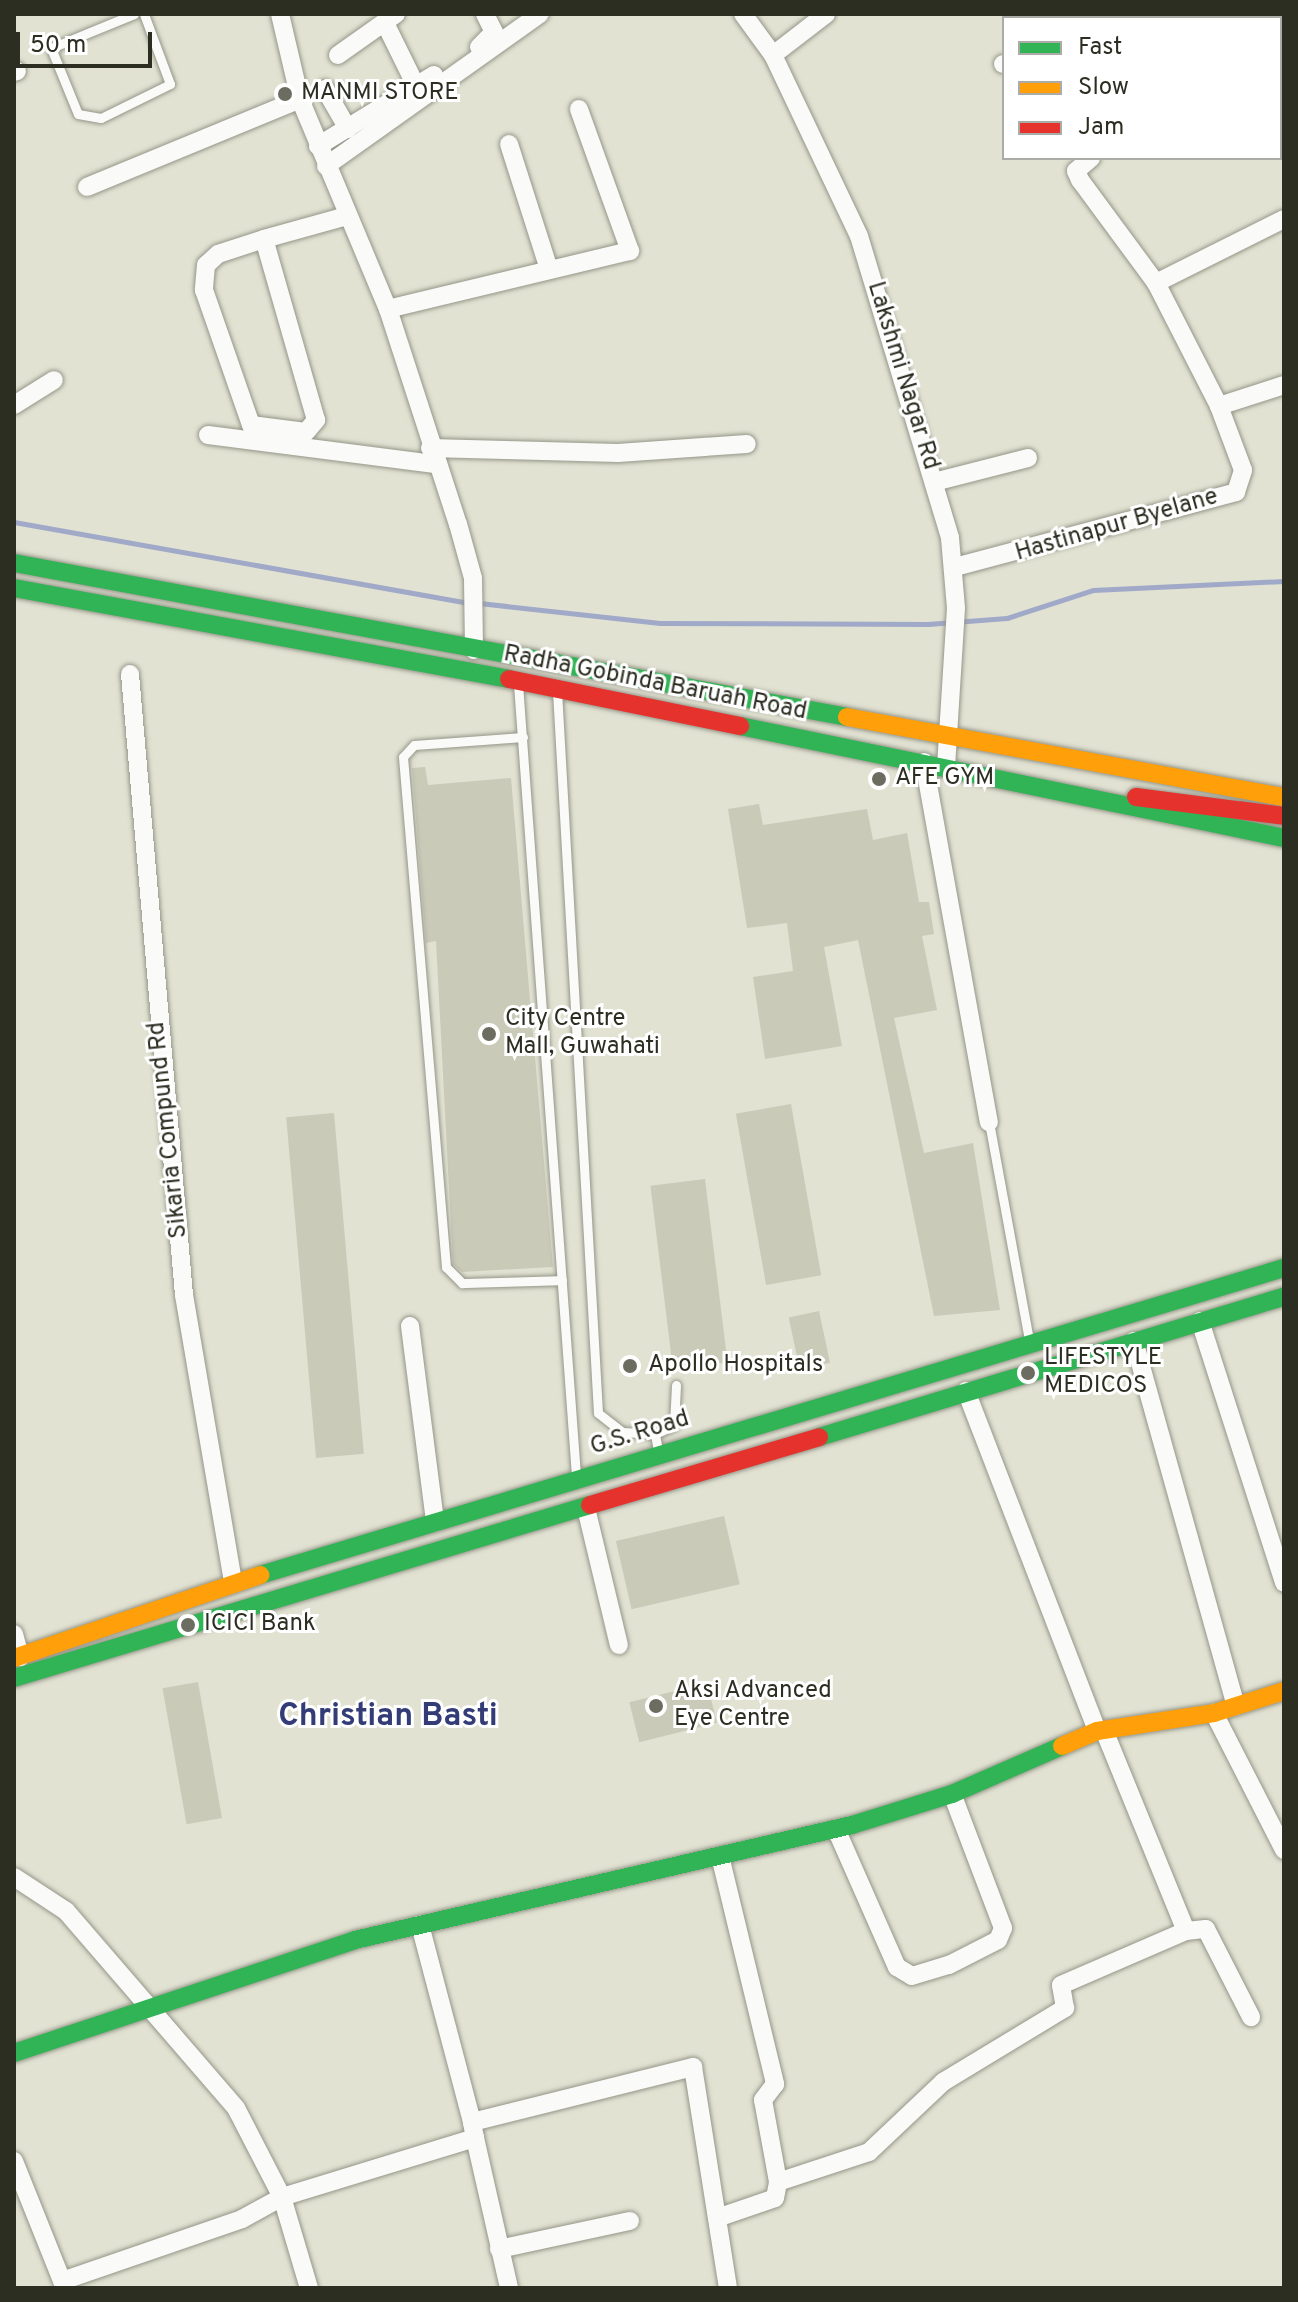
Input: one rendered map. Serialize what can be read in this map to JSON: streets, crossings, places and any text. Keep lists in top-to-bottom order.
{
  "streets": {
    "main road": ["Radha Gobinda Baruah Road", "G.S. Road"],
    "street": ["Lakshmi Nagar Rd", "Hastinapur Byelane", "Sikaria Compund Rd"]
  },
  "crossings": [
    ["Lakshmi Nagar Rd", "Hastinapur Byelane"],
    ["Lakshmi Nagar Rd", "Radha Gobinda Baruah Road"],
    ["Sikaria Compund Rd", "G.S. Road"]
  ],
  "districts": ["Christian Basti"],
  "places": [
    "MANMI STORE",
    "AFE GYM",
    "City Centre Mall, Guwahati",
    "Apollo Hospitals",
    "LIFESTYLE MEDICOS",
    "ICICI Bank",
    "Aksi Advanced Eye Centre"
  ],
  "legend": ["Fast", "Slow", "Jam"],
  "scale_bar": "50 m"
}
